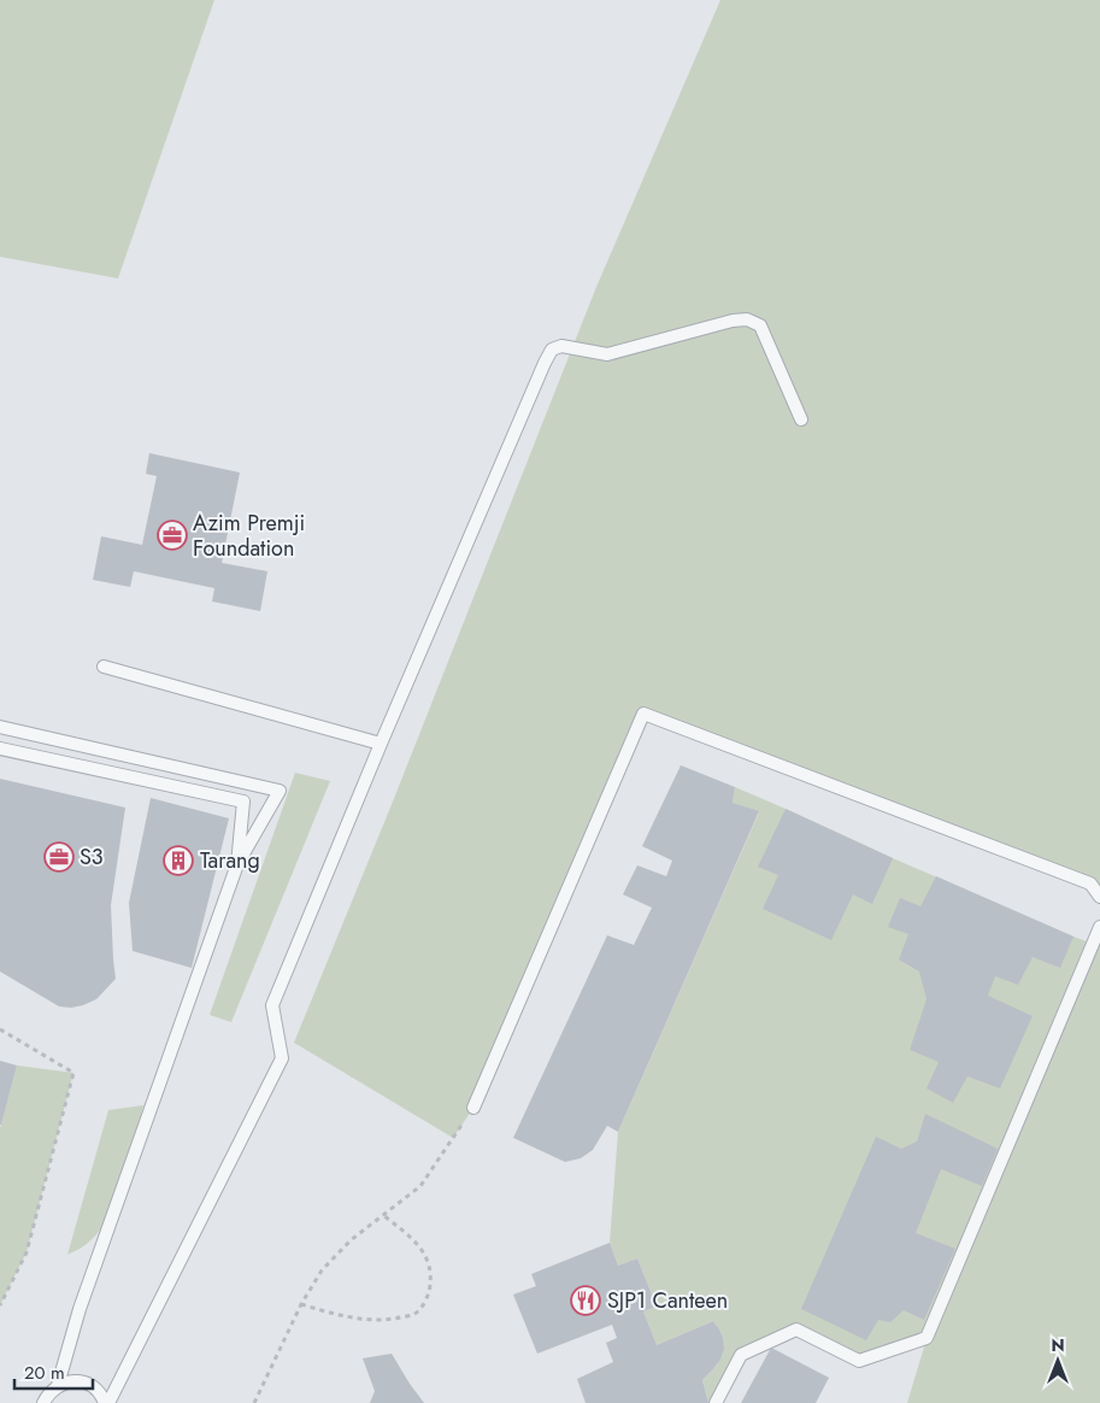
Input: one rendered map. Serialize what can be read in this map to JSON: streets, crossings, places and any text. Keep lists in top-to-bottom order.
{
  "places": {
    "office": ["Azim Premji Foundation", "S3"],
    "building": ["Tarang"],
    "restaurant": ["SJP1 Canteen"]
  },
  "scale_bar": "20 m",
  "north": "top"
}
